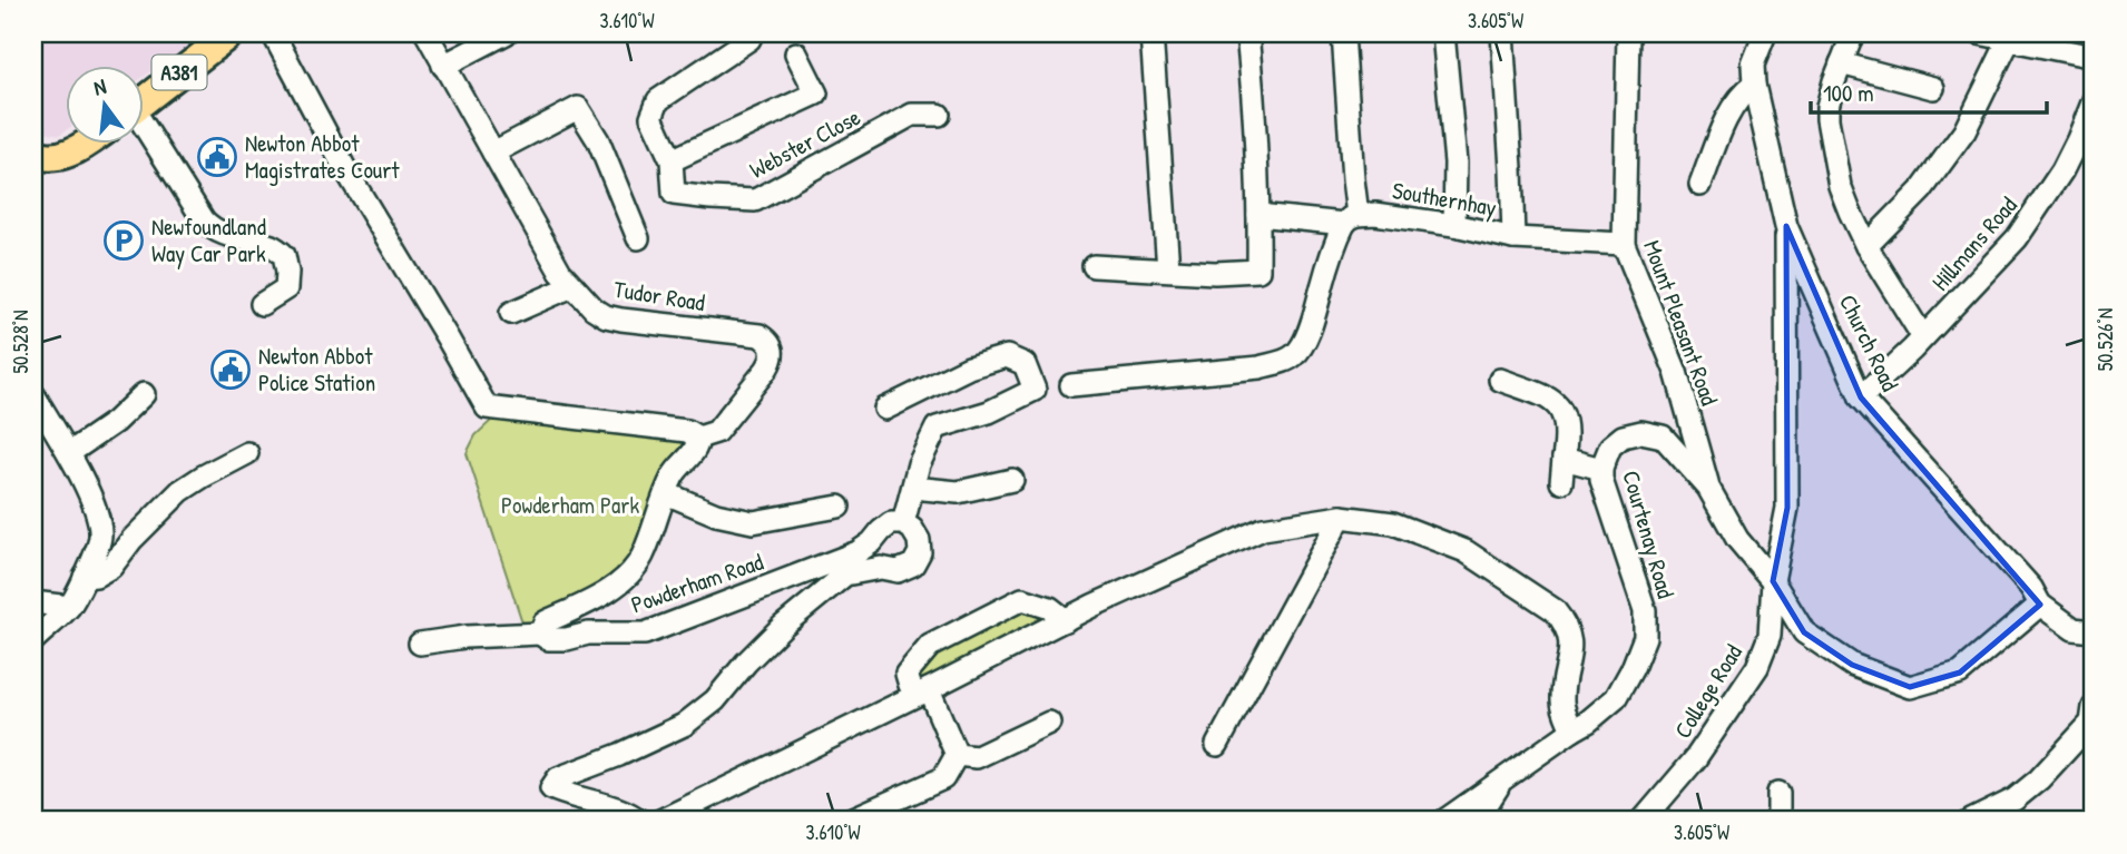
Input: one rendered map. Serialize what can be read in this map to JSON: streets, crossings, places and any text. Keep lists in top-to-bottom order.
{
  "streets": {
    "main road": ["A381"],
    "street": [
      "Webster Close",
      "Southernhay",
      "Hillmans Road",
      "Tudor Road",
      "Mount Pleasant Road",
      "Church Road",
      "Courtenay Road",
      "Powderham Road",
      "College Road"
    ]
  },
  "crossings": [
    ["Southernhay", "Mount Pleasant Road"],
    ["Hillmans Road", "Church Road"],
    ["Tudor Road", "Powderham Road"],
    ["Mount Pleasant Road", "Courtenay Road"],
    ["Courtenay Road", "College Road"]
  ],
  "parks": ["Powderham Park"],
  "places": {
    "public building": ["Newton Abbot Magistrates Court", "Newton Abbot Police Station"],
    "parking": ["Newfoundland Way Car Park"]
  },
  "scale_bar": "100 m",
  "north": "top",
  "coordinates": [
    "3.610°W",
    "3.605°W",
    "50.526°N",
    "50.528°N"
  ]
}
